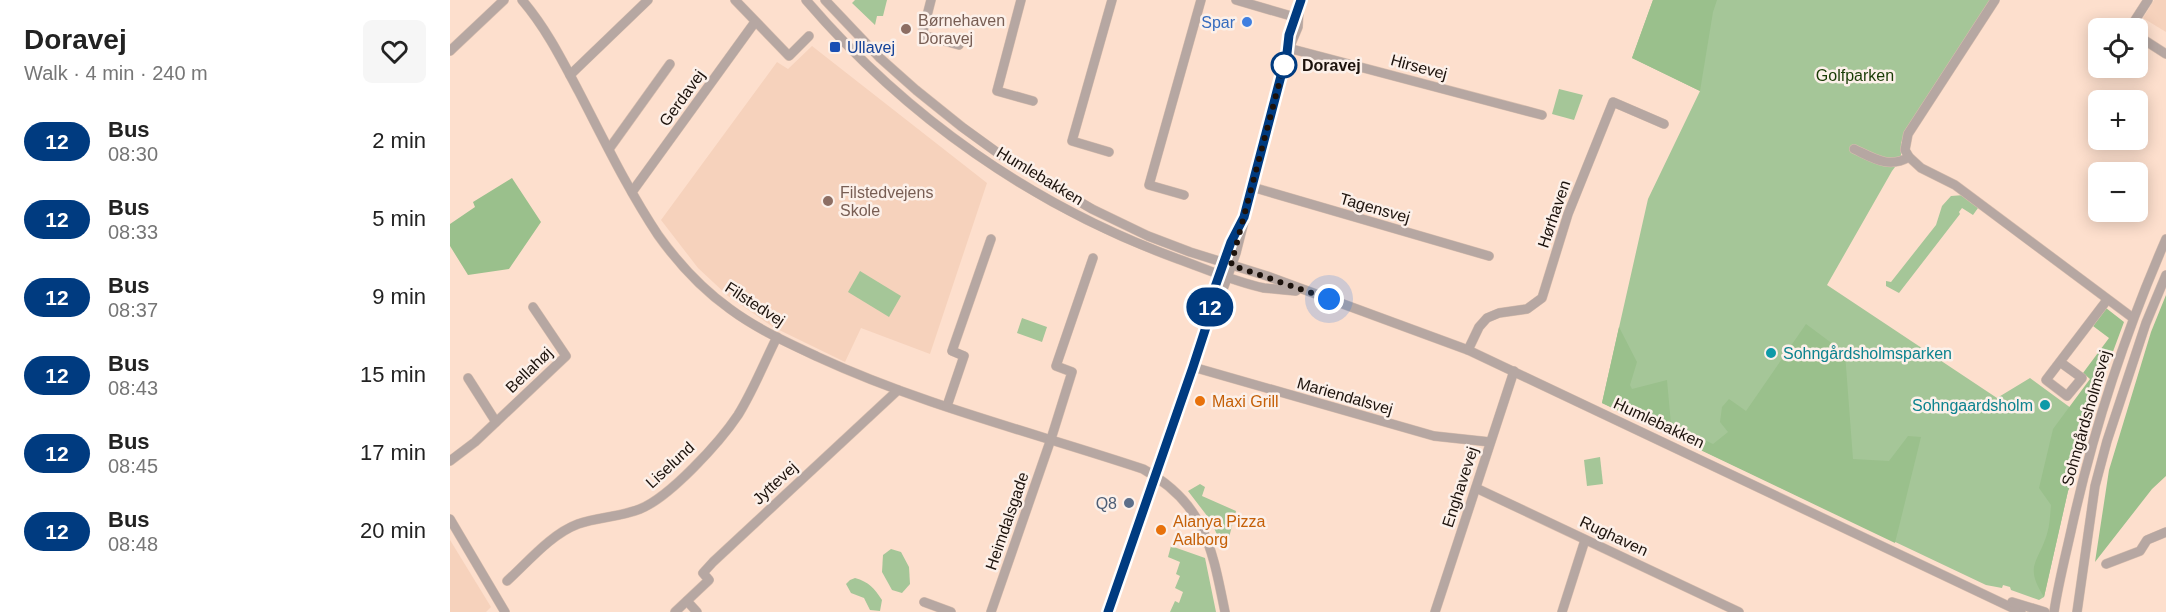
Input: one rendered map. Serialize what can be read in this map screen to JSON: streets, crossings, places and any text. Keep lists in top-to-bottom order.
{
  "streets": {
    "street": [
      "Hirsevej",
      "Gerdavej",
      "Humlebakken",
      "Tagensvej",
      "Hørhaven",
      "Filstedvej",
      "Bellahøj",
      "Mariendalsvej",
      "Sohngårdsholmsvej",
      "Liselund",
      "Jyttevej",
      "Enghavevej",
      "Heimdalsgade",
      "Rughaven"
    ]
  },
  "crossings": [
    ["Gerdavej", "Filstedvej"],
    ["Humlebakken", "Hørhaven"],
    ["Humlebakken", "Enghavevej"],
    ["Filstedvej", "Liselund"],
    ["Filstedvej", "Jyttevej"],
    ["Filstedvej", "Heimdalsgade"],
    ["Mariendalsvej", "Enghavevej"],
    ["Enghavevej", "Rughaven"]
  ],
  "parks": ["Golfparken"],
  "places": {
    "other": [
      "Spar",
      "Børnehaven Doravej",
      "Doravej",
      "Filstedvejens Skole",
      "Sohngårdsholmsparken",
      "Maxi Grill",
      "Sohngaardsholm",
      "Q8",
      "Alanya Pizza Aalborg"
    ],
    "transit": ["Ullavej"]
  },
  "lines": ["bus line 12"],
  "page": {
    "heading": ["Doravej", "Walk · 4 min · 240 m"],
    "on_map": "12",
    "map_buttons": ["+", "−"],
    "list": [
      {
        "mark": "12",
        "name": "Bus",
        "note": "08:30",
        "value": "2 min"
      },
      {
        "mark": "12",
        "name": "Bus",
        "note": "08:33",
        "value": "5 min"
      },
      {
        "mark": "12",
        "name": "Bus",
        "note": "08:37",
        "value": "9 min"
      },
      {
        "mark": "12",
        "name": "Bus",
        "note": "08:43",
        "value": "15 min"
      },
      {
        "mark": "12",
        "name": "Bus",
        "note": "08:45",
        "value": "17 min"
      },
      {
        "mark": "12",
        "name": "Bus",
        "note": "08:48",
        "value": "20 min"
      }
    ]
  }
}
